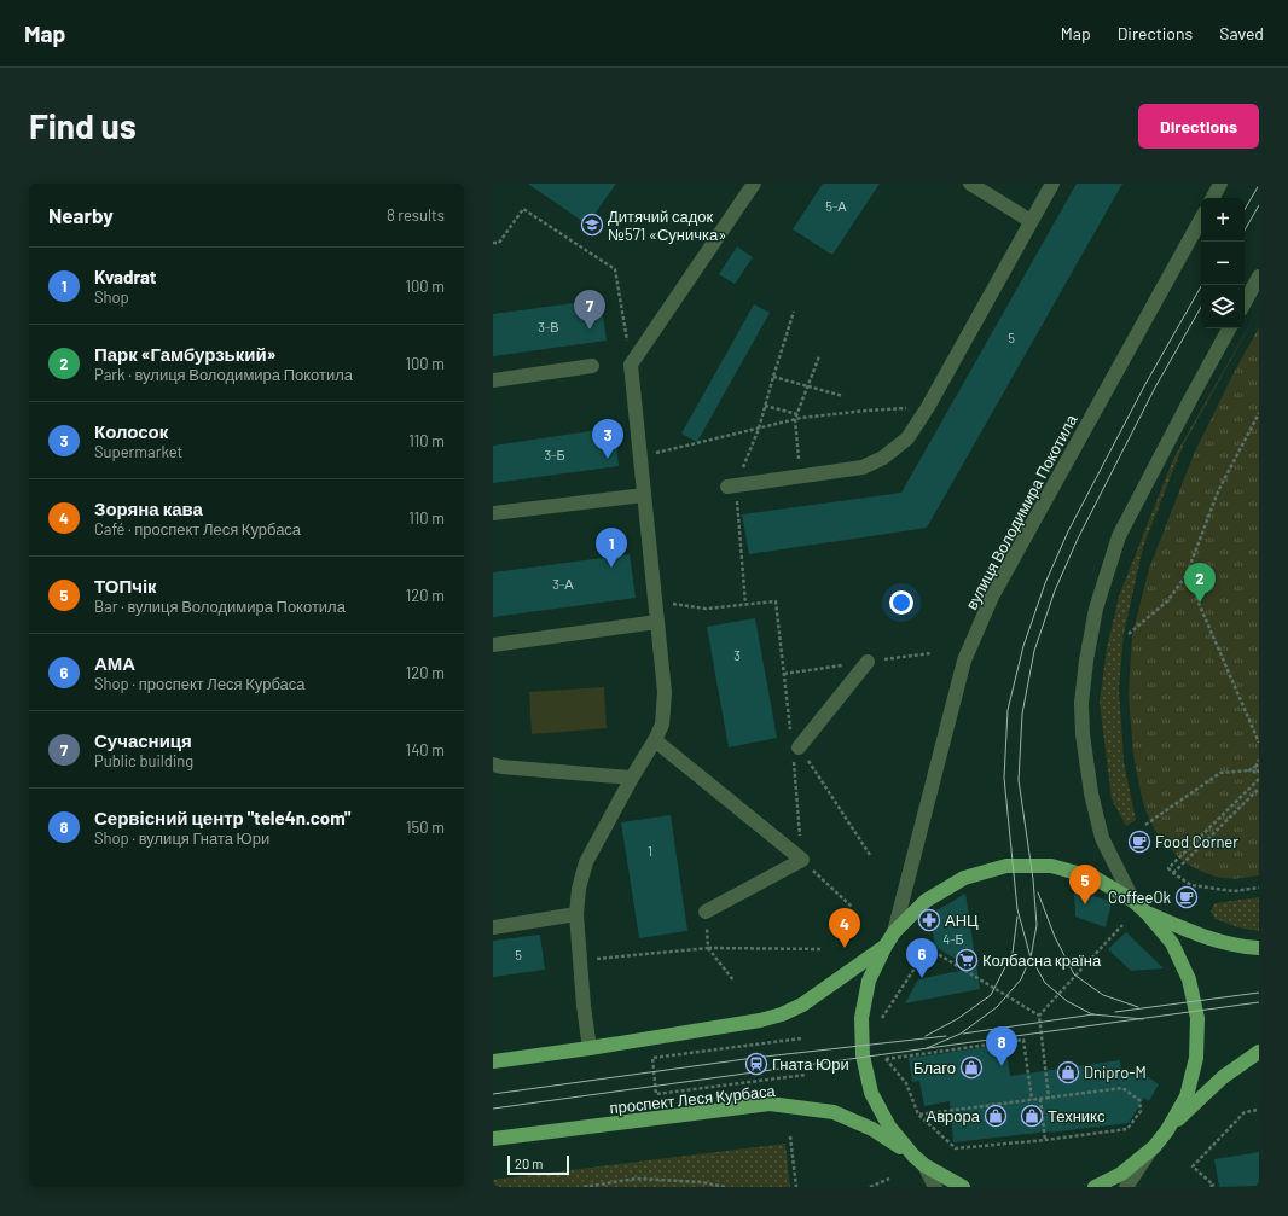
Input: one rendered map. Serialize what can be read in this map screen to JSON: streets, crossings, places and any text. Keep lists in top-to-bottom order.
{
  "streets": {
    "main road": ["проспект Леся Курбаса"],
    "street": ["вулиця Володимира Покотила"]
  },
  "places": {
    "school or university": ["Дитячий садок №571 «Суничка»"],
    "cafe": ["Food Corner", "CoffeeOk"],
    "pharmacy": ["АНЦ"],
    "supermarket": ["Колбасна країна"],
    "station": ["Гната Юри"],
    "shop": [
      "Благо",
      "Dnipro-M",
      "Аврора",
      "Техникс"
    ]
  },
  "house_numbers": [
    "5-А",
    "3-В",
    "5",
    "3-Б",
    "3-А",
    "3",
    "1",
    "4-Б",
    "5"
  ],
  "scale_bar": "20 m",
  "page": {
    "header": "Map",
    "nav": ["Map", "Directions", "Saved"],
    "buttons": "Directions",
    "title": "Find us",
    "heading": ["Nearby", "8 results"],
    "map_buttons": ["+", "−"],
    "list": [
      {
        "mark": "1",
        "name": "Kvadrat",
        "note": "Shop",
        "value": "100 m"
      },
      {
        "mark": "2",
        "name": "Парк «Гамбурзький»",
        "note": "Park · вулиця Володимира Покотила",
        "value": "100 m"
      },
      {
        "mark": "3",
        "name": "Колосок",
        "note": "Supermarket",
        "value": "110 m"
      },
      {
        "mark": "4",
        "name": "Зоряна кава",
        "note": "Café · проспект Леся Курбаса",
        "value": "110 m"
      },
      {
        "mark": "5",
        "name": "ТОПчік",
        "note": "Bar · вулиця Володимира Покотила",
        "value": "120 m"
      },
      {
        "mark": "6",
        "name": "АМА",
        "note": "Shop · проспект Леся Курбаса",
        "value": "120 m"
      },
      {
        "mark": "7",
        "name": "Сучасниця",
        "note": "Public building",
        "value": "140 m"
      },
      {
        "mark": "8",
        "name": "Сервісний центр \"tele4n.com\"",
        "note": "Shop · вулиця Гната Юри",
        "value": "150 m"
      }
    ],
    "pins": [
      "7",
      "3",
      "1",
      "2",
      "5",
      "4",
      "6",
      "8"
    ],
    "scale": "20 m"
  }
}
